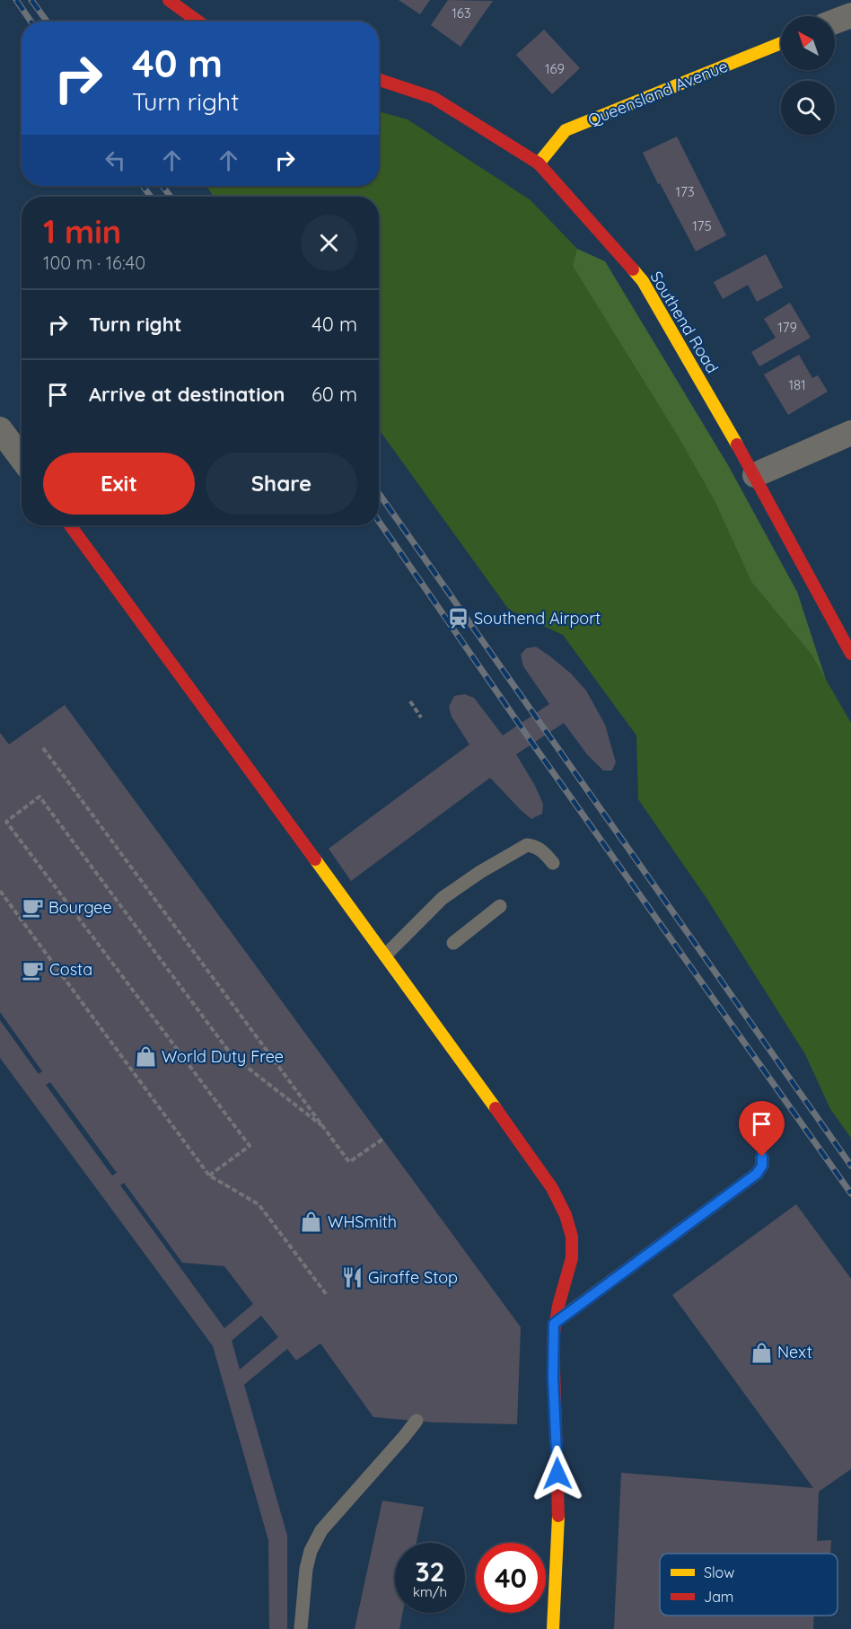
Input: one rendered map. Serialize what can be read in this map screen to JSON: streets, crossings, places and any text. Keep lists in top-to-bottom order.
{
  "streets": {
    "street": ["Queensland Avenue", "Southend Road"]
  },
  "crossings": [
    ["Queensland Avenue", "Southend Road"]
  ],
  "places": {
    "station": ["Southend Airport"],
    "cafe": ["Bourgee", "Costa"],
    "shop": ["World Duty Free", "WHSmith", "Next"],
    "restaurant": ["Giraffe Stop"]
  },
  "house_numbers": [
    "163",
    "169",
    "173",
    "175",
    "179",
    "181"
  ],
  "legend": ["Slow", "Jam"],
  "north": "top left",
  "page": {
    "turn": ["40 m", "Turn right"],
    "heading": ["1 min", "100 m · 16:40"],
    "list": [
      {
        "name": "Turn right",
        "value": "40 m"
      },
      {
        "name": "Arrive at destination",
        "value": "60 m"
      }
    ],
    "buttons": ["Exit", "Share"],
    "speed": "32 km/h",
    "limit": "40"
  }
}
